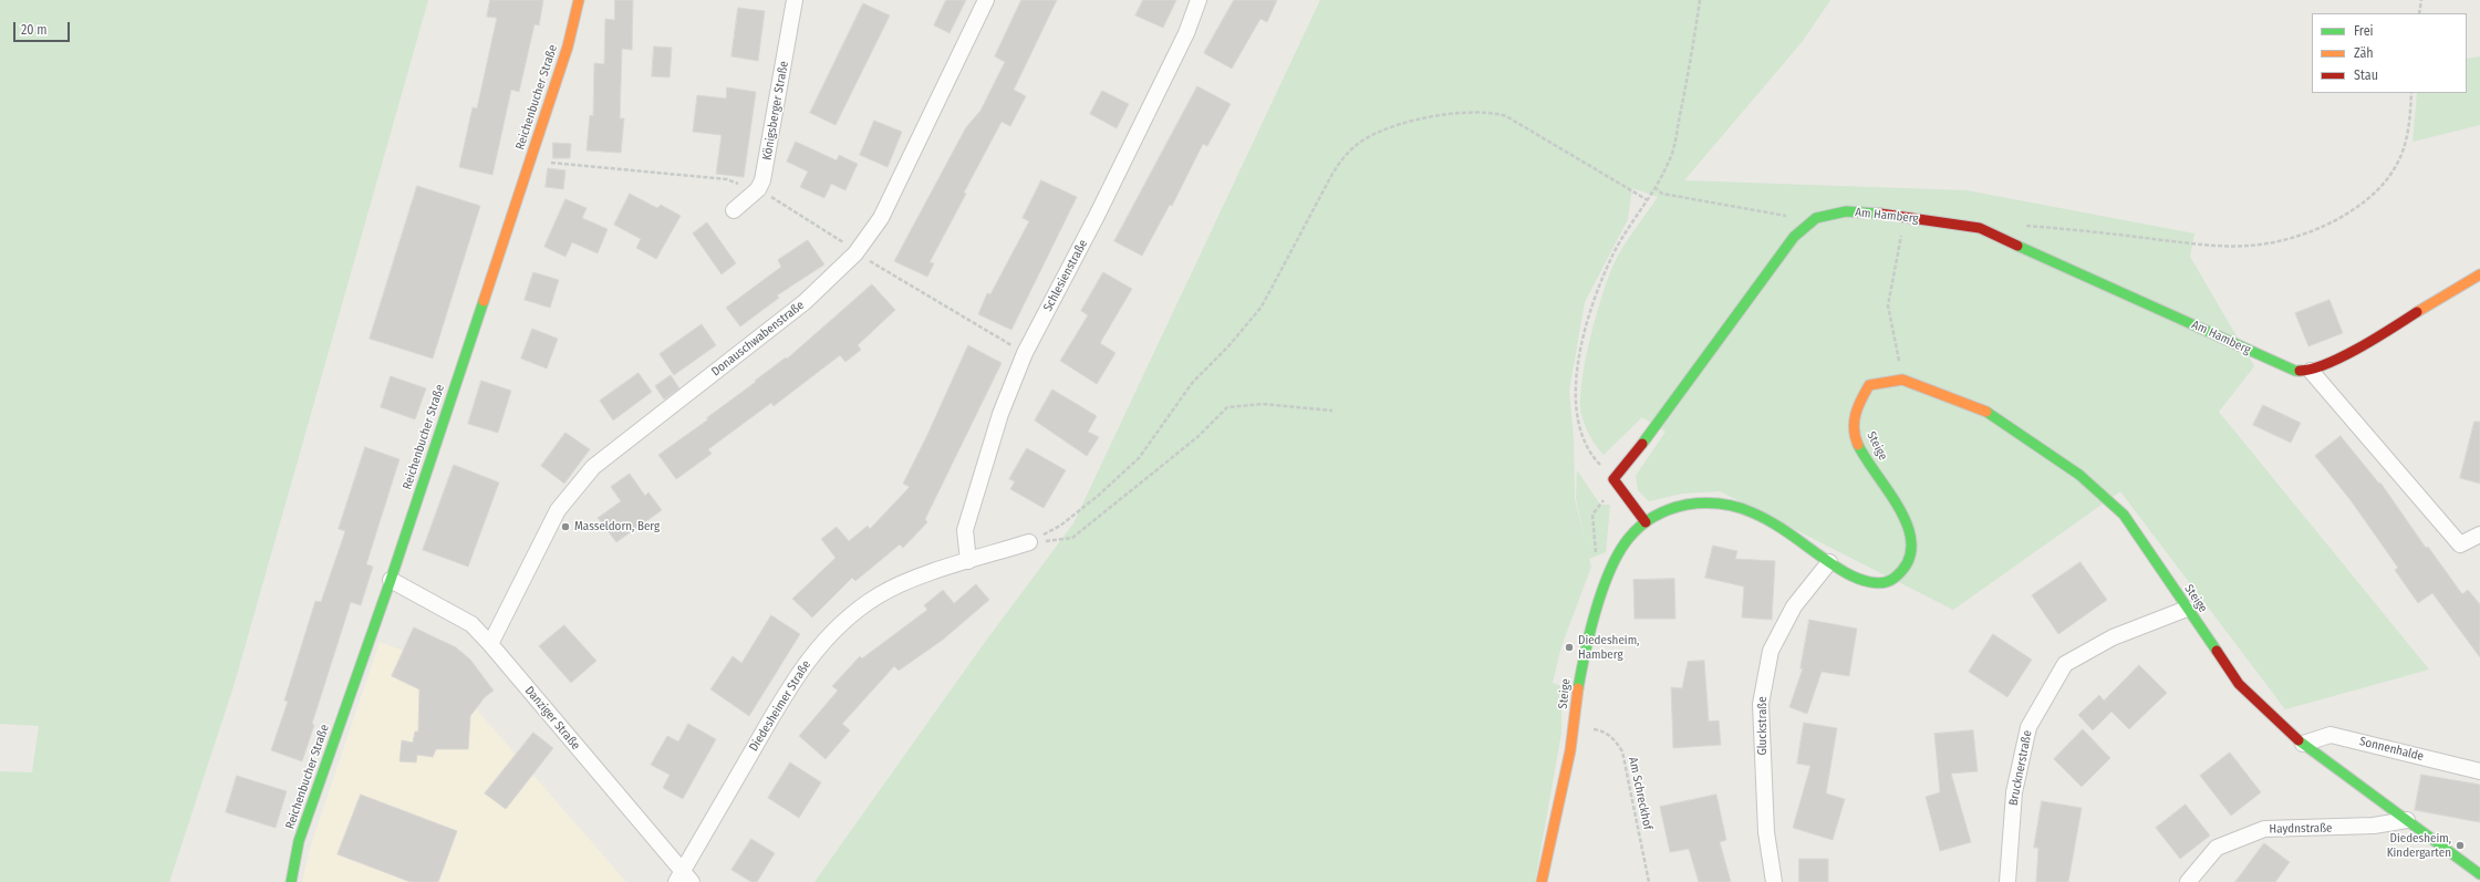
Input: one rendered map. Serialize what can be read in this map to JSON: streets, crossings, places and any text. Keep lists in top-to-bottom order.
{
  "streets": {
    "street": [
      "Reichenbucher Straße",
      "Königsberger Straße",
      "Am Hamberg",
      "Schlesienstraße",
      "Donauschwabenstraße",
      "Steige",
      "Diedesheimer Straße",
      "Danziger Straße",
      "Gluckstraße",
      "Sonnenhalde",
      "Brucknerstraße",
      "Haydnstraße"
    ],
    "path": ["Am Schreckhof"]
  },
  "crossings": [
    ["Reichenbucher Straße", "Danziger Straße"],
    ["Schlesienstraße", "Diedesheimer Straße"],
    ["Donauschwabenstraße", "Danziger Straße"],
    ["Steige", "Gluckstraße"],
    ["Steige", "Sonnenhalde"],
    ["Steige", "Brucknerstraße"],
    ["Steige", "Haydnstraße"],
    ["Diedesheimer Straße", "Danziger Straße"]
  ],
  "places": ["Masseldorn, Berg", "Diedesheim, Hamberg", "Diedesheim, Kindergarten"],
  "legend": ["Frei", "Zäh", "Stau"],
  "scale_bar": "20 m"
}
